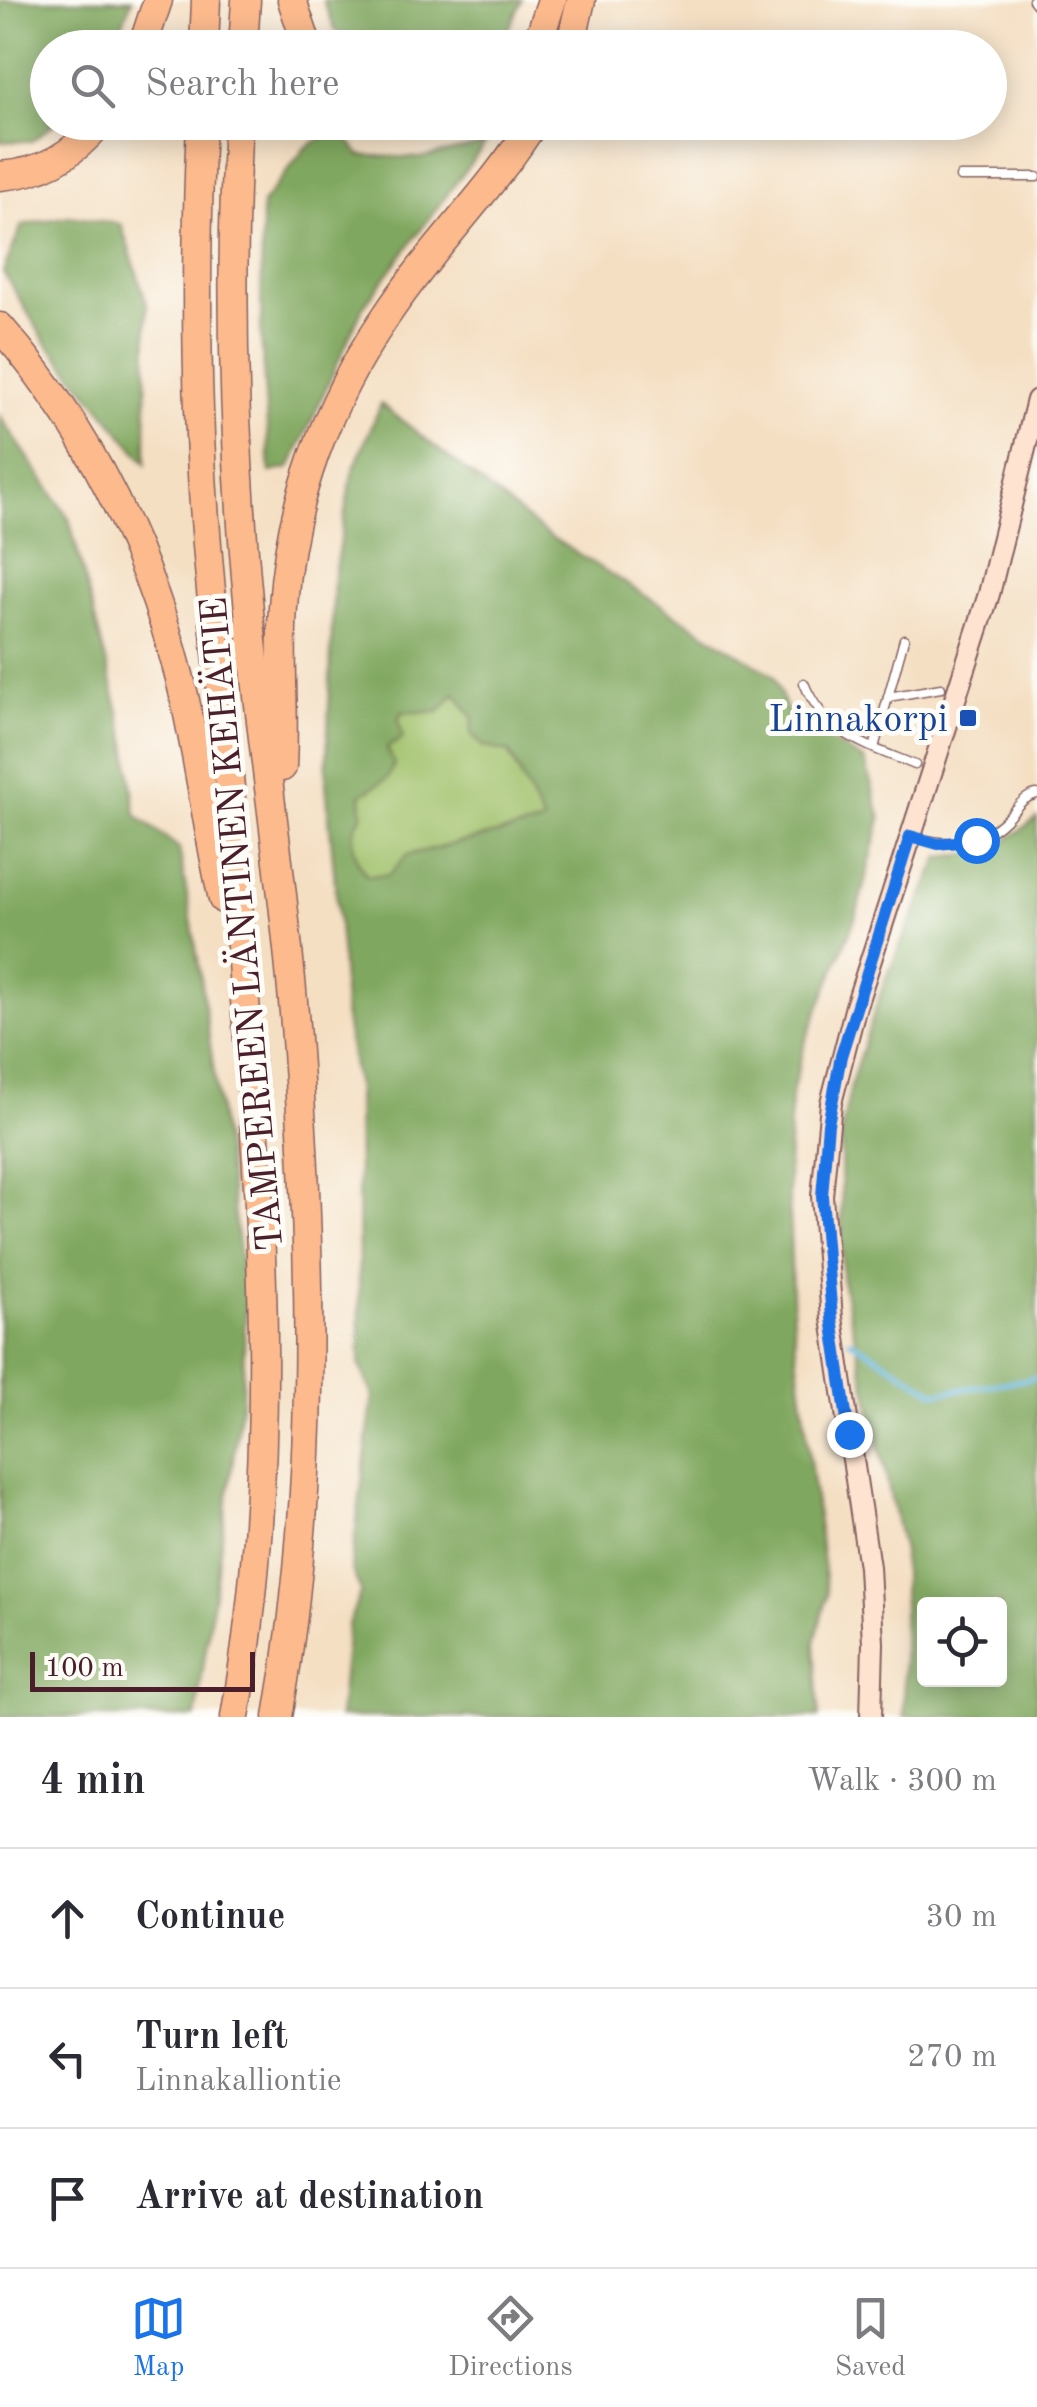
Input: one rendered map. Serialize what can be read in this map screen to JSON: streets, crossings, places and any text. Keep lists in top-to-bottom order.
{
  "streets": {
    "highway": ["TAMPEREEN LÄNTINEN KEHÄTIE"]
  },
  "places": {
    "transit": ["Linnakorpi"]
  },
  "scale_bar": "100 m",
  "page": {
    "search": "Search here",
    "scale": "100 m",
    "heading": ["4 min", "Walk · 300 m"],
    "list": [
      ["Continue", "30 m"],
      ["Turn left", "Linnakalliontie", "270 m"],
      "Arrive at destination"
    ],
    "nav": ["Map", "Directions", "Saved"]
  }
}
